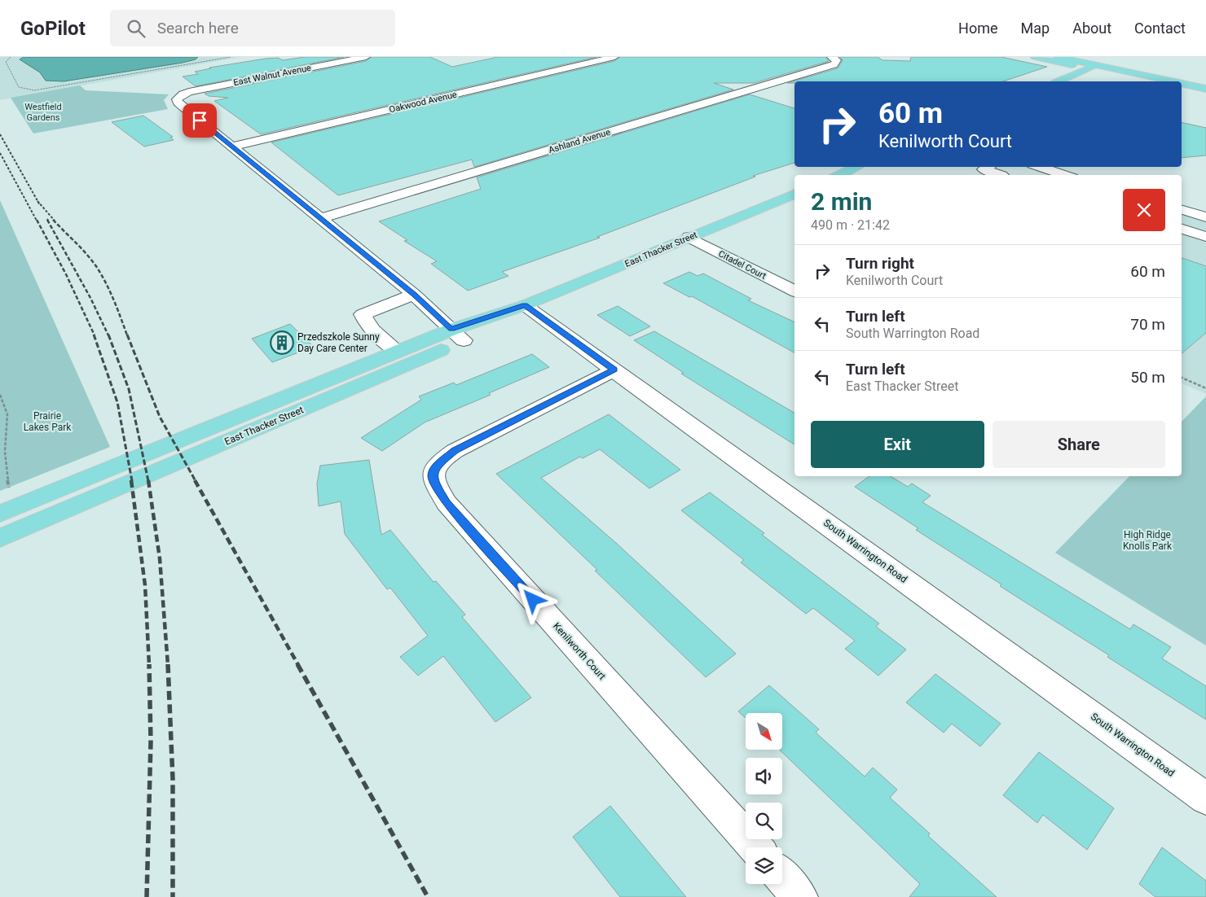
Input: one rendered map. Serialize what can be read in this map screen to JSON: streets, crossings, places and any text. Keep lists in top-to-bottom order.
{
  "streets": {
    "main road": ["East Thacker Street"],
    "street": [
      "East Walnut Avenue",
      "Oakwood Avenue",
      "Ashland Avenue",
      "Citadel Court",
      "South Warrington Road",
      "Kenilworth Court"
    ]
  },
  "crossings": [
    ["East Walnut Avenue", "Oakwood Avenue"],
    ["East Thacker Street", "Citadel Court"],
    ["East Thacker Street", "South Warrington Road"],
    ["South Warrington Road", "Kenilworth Court"]
  ],
  "parks": ["Westfield Gardens", "Prairie Lakes Park", "High Ridge Knolls Park"],
  "places": {
    "building": ["Przedszkole Sunny Day Care Center"]
  },
  "north": "bottom right",
  "page": {
    "header": "GoPilot",
    "search": "Search here",
    "nav": [
      "Home",
      "Map",
      "About",
      "Contact"
    ],
    "turn": ["60 m", "Kenilworth Court"],
    "heading": ["2 min", "490 m · 21:42"],
    "list": [
      {
        "name": "Turn right",
        "note": "Kenilworth Court",
        "value": "60 m"
      },
      {
        "name": "Turn left",
        "note": "South Warrington Road",
        "value": "70 m"
      },
      {
        "name": "Turn left",
        "note": "East Thacker Street",
        "value": "50 m"
      }
    ],
    "buttons": ["Exit", "Share"]
  }
}
